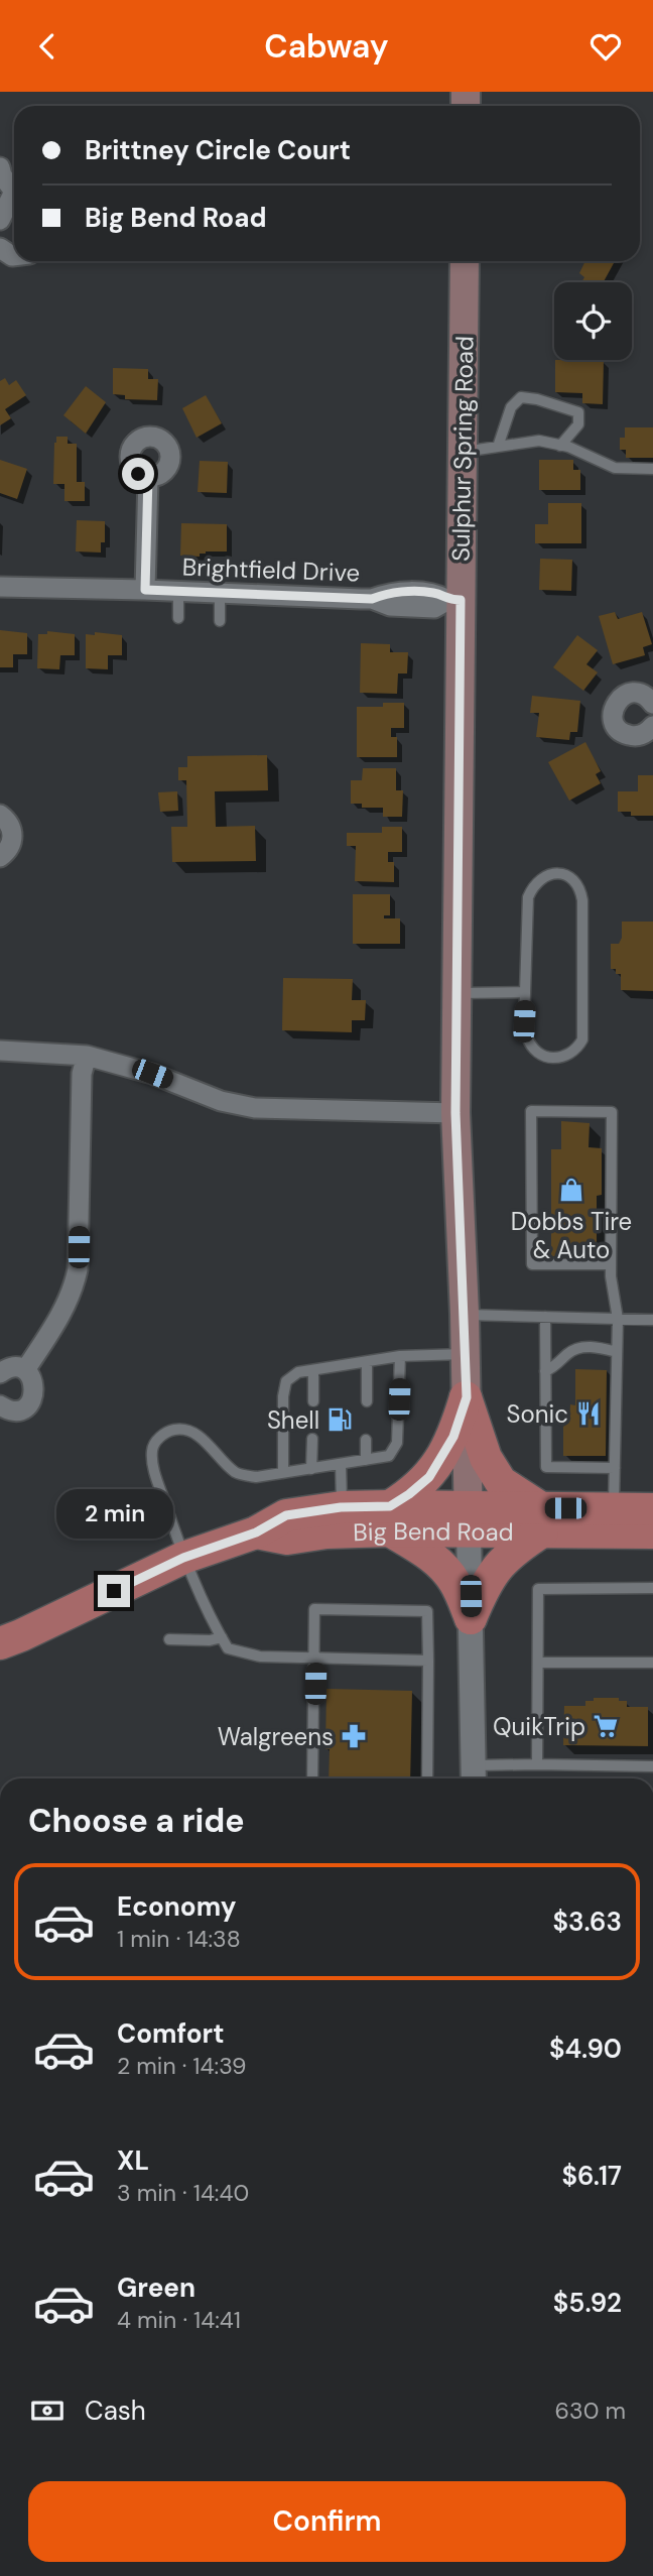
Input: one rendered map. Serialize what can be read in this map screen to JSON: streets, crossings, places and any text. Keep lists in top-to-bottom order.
{
  "streets": {
    "main road": ["Sulphur Spring Road", "Big Bend Road"],
    "street": ["Brightfield Drive"]
  },
  "crossings": [
    ["Sulphur Spring Road", "Brightfield Drive"],
    ["Sulphur Spring Road", "Big Bend Road"]
  ],
  "places": {
    "shop": ["Dobbs Tire & Auto"],
    "restaurant": ["Sonic"],
    "fuel station": ["Shell"],
    "supermarket": ["QuikTrip"],
    "pharmacy": ["Walgreens"]
  },
  "page": {
    "header": "Cabway",
    "banner": ["Brittney Circle Court", "Big Bend Road"],
    "bubble": "2 min",
    "heading": "Choose a ride",
    "list": [
      {
        "name": "Economy",
        "note": "1 min · 14:38",
        "value": "$3.63"
      },
      {
        "name": "Comfort",
        "note": "2 min · 14:39",
        "value": "$4.90"
      },
      {
        "name": "XL",
        "note": "3 min · 14:40",
        "value": "$6.17"
      },
      {
        "name": "Green",
        "note": "4 min · 14:41",
        "value": "$5.92"
      }
    ],
    "pay": ["Cash", "630 m"],
    "buttons": "Confirm"
  }
}
